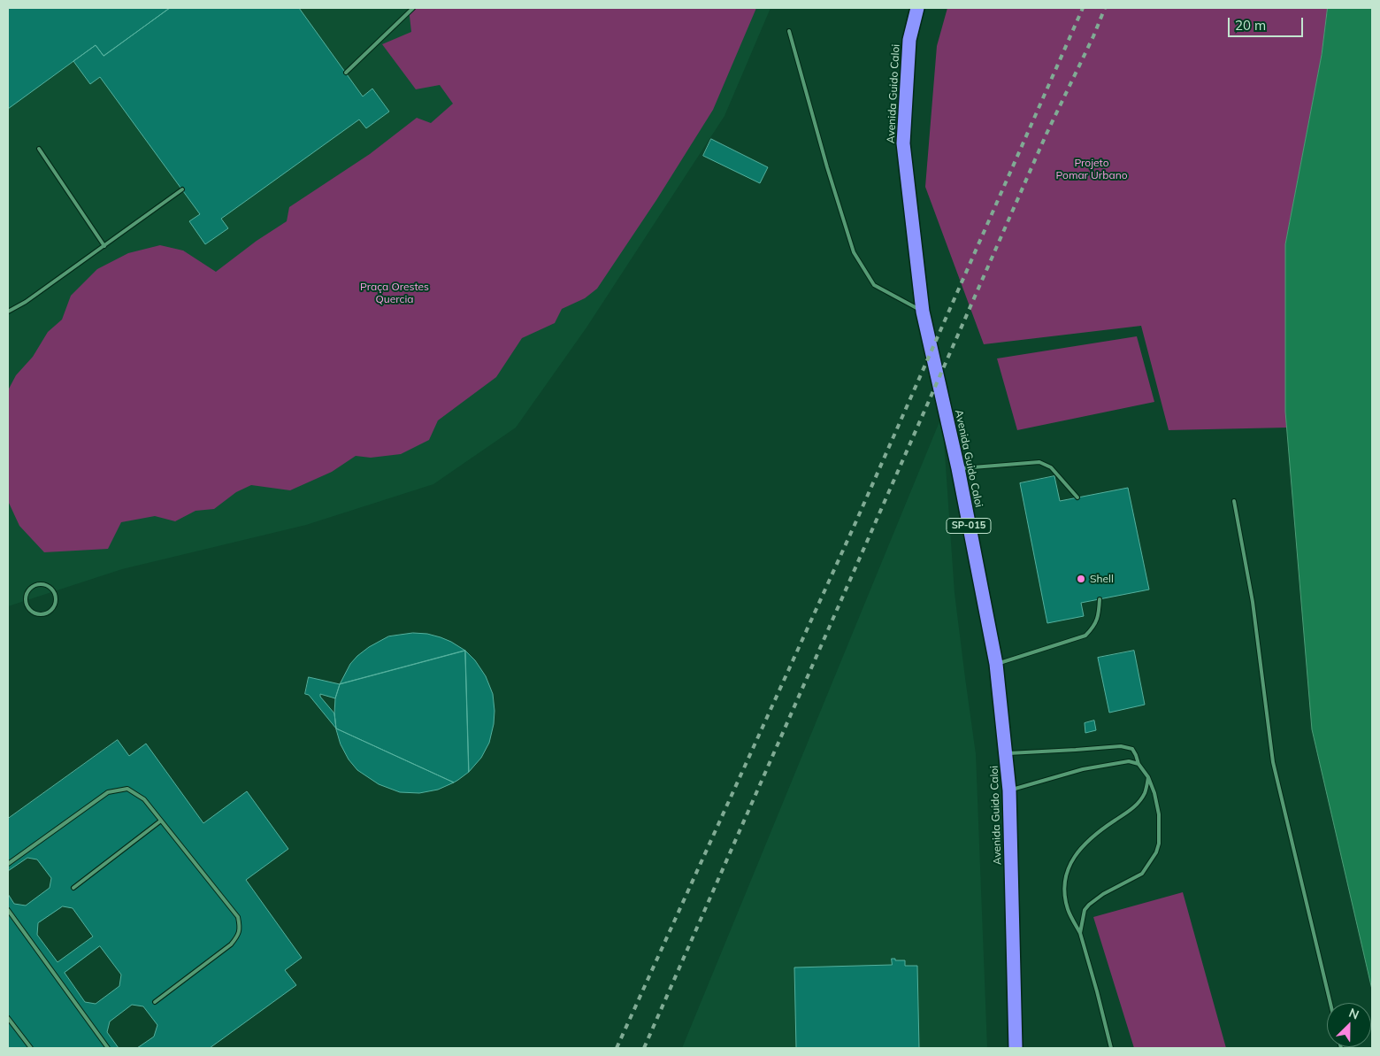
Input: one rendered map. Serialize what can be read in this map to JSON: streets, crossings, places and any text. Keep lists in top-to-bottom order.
{
  "streets": {
    "highway": ["Avenida Guido Caloi", "SP-015"]
  },
  "parks": ["Projeto Pomar Urbano", "Praça Orestes Quercia"],
  "places": ["Shell"],
  "scale_bar": "20 m",
  "north": "top right"
}
